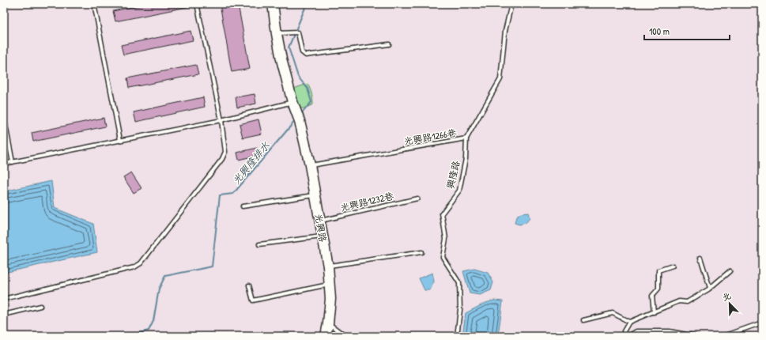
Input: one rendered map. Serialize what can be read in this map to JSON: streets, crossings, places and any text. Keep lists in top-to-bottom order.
{
  "streets": {
    "main road": ["光興路"],
    "lane": ["光興路1266巷", "興隆路", "光興路1232巷"]
  },
  "crossings": [
    ["光興路1266巷", "興隆路"],
    ["光興路1266巷", "光興路"],
    ["光興路1232巷", "光興路"]
  ],
  "water": ["光興隆排水"],
  "scale_bar": "100 m",
  "north": "top left"
}
